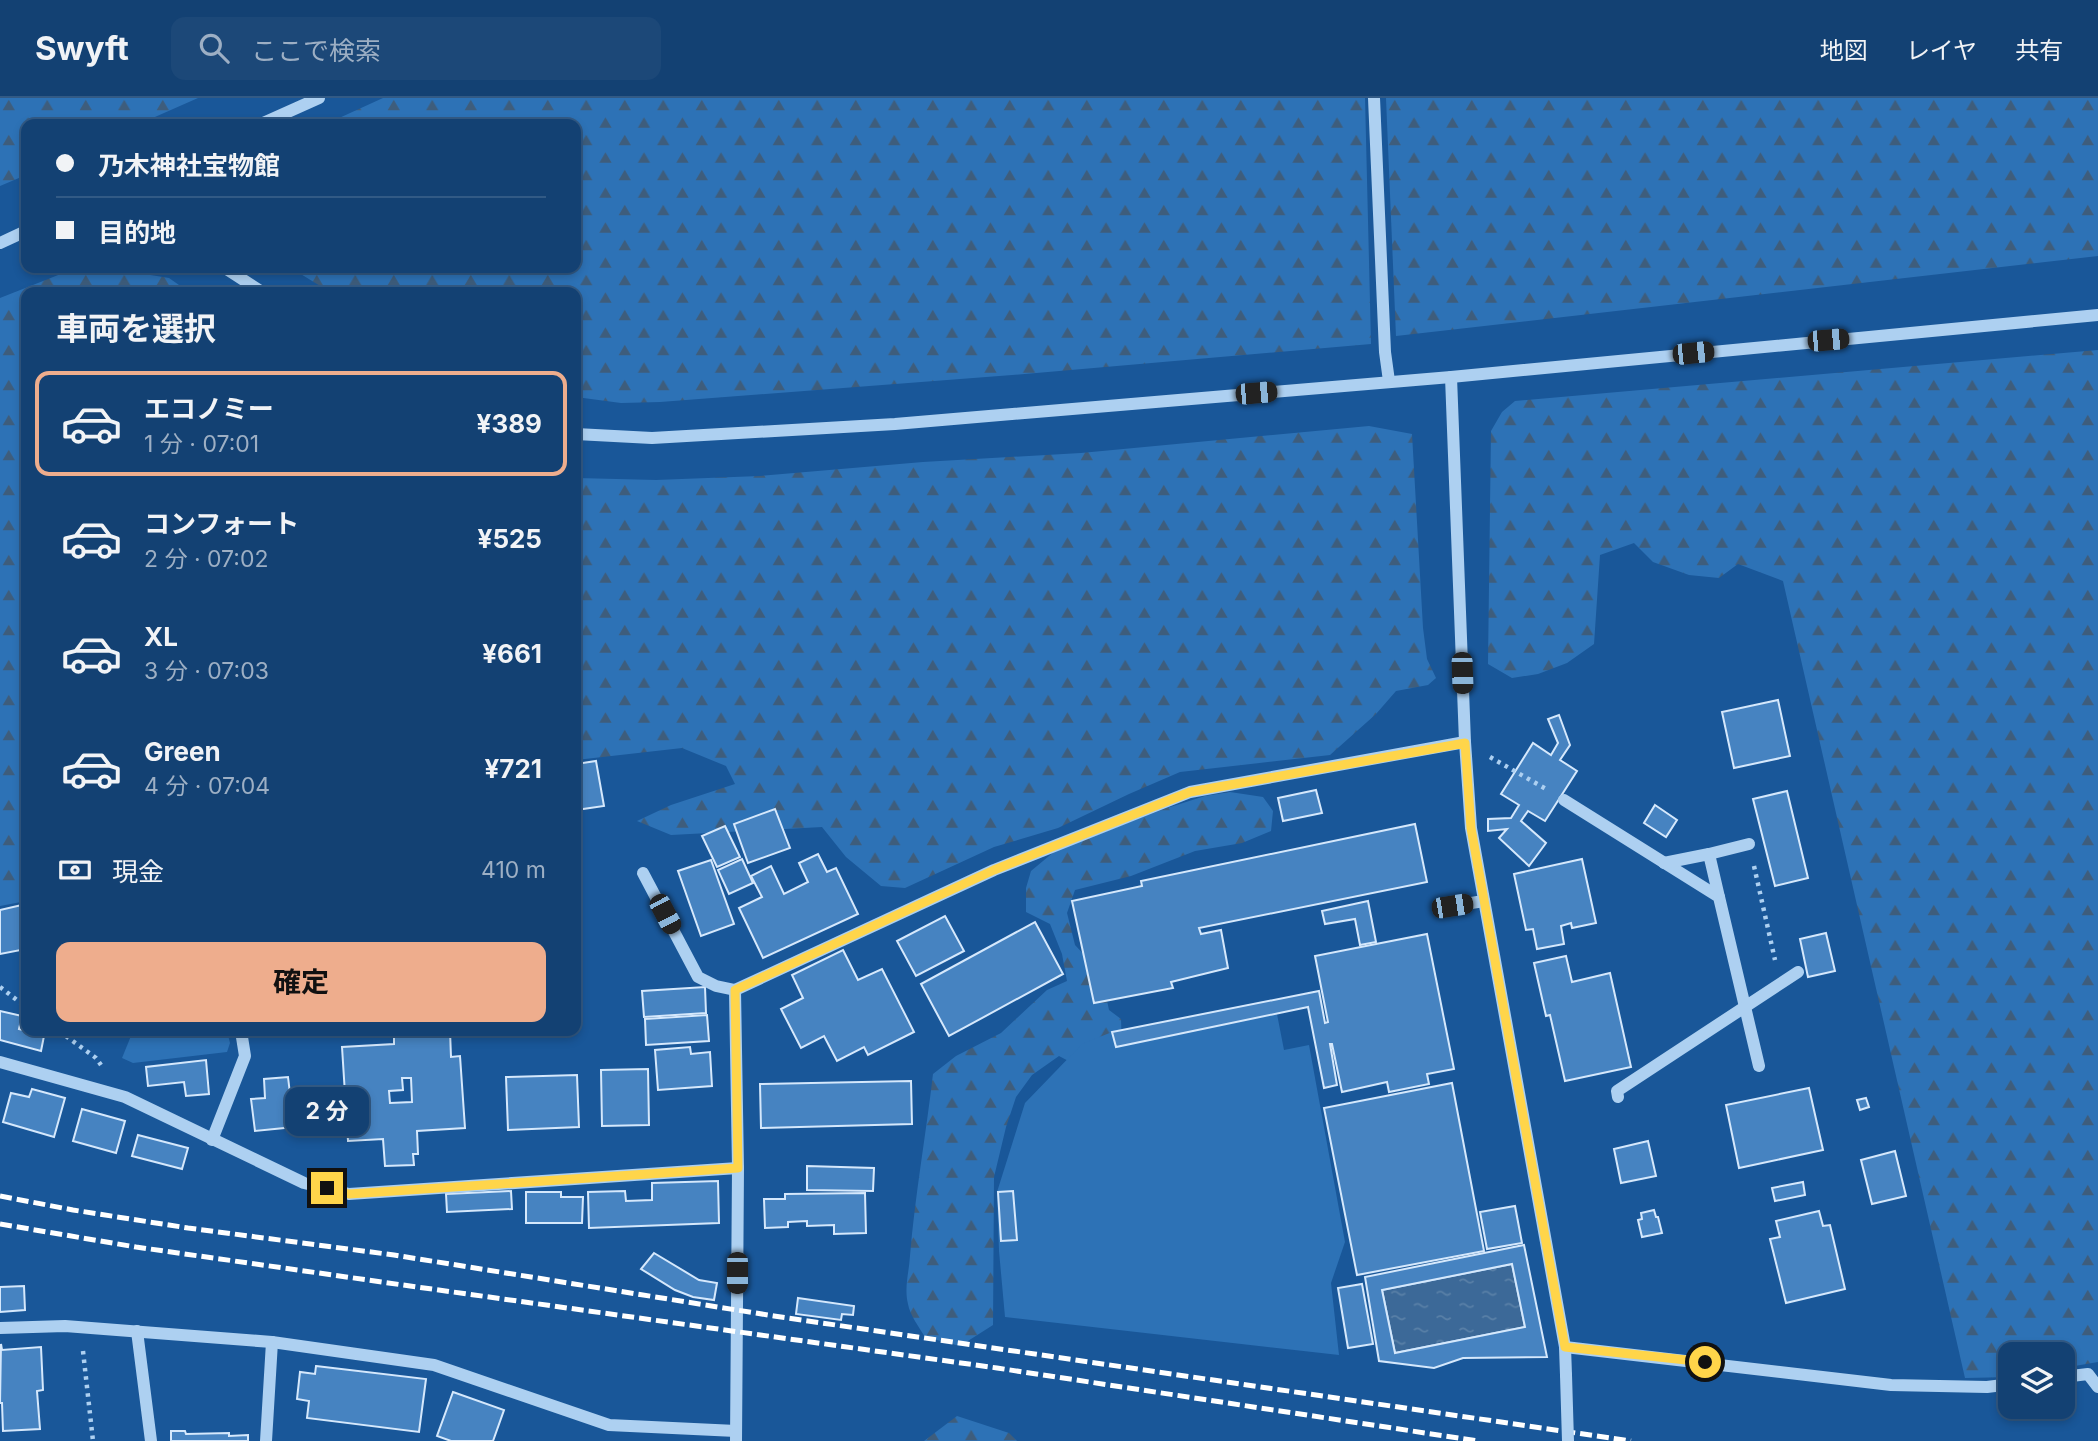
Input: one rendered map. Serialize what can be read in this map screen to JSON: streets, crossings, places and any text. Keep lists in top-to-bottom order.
{
  "page": {
    "header": "Swyft",
    "search": "ここで検索",
    "nav": ["地図", "レイヤ", "共有"],
    "banner": ["乃木神社宝物館", "目的地"],
    "heading": "車両を選択",
    "list": [
      {
        "name": "エコノミー",
        "note": "1 分 · 07:01",
        "value": "¥389"
      },
      {
        "name": "コンフォート",
        "note": "2 分 · 07:02",
        "value": "¥525"
      },
      {
        "name": "XL",
        "note": "3 分 · 07:03",
        "value": "¥661"
      },
      {
        "name": "Green",
        "note": "4 分 · 07:04",
        "value": "¥721"
      }
    ],
    "pay": ["現金", "410 m"],
    "buttons": "確定",
    "bubble": "2 分"
  }
}
